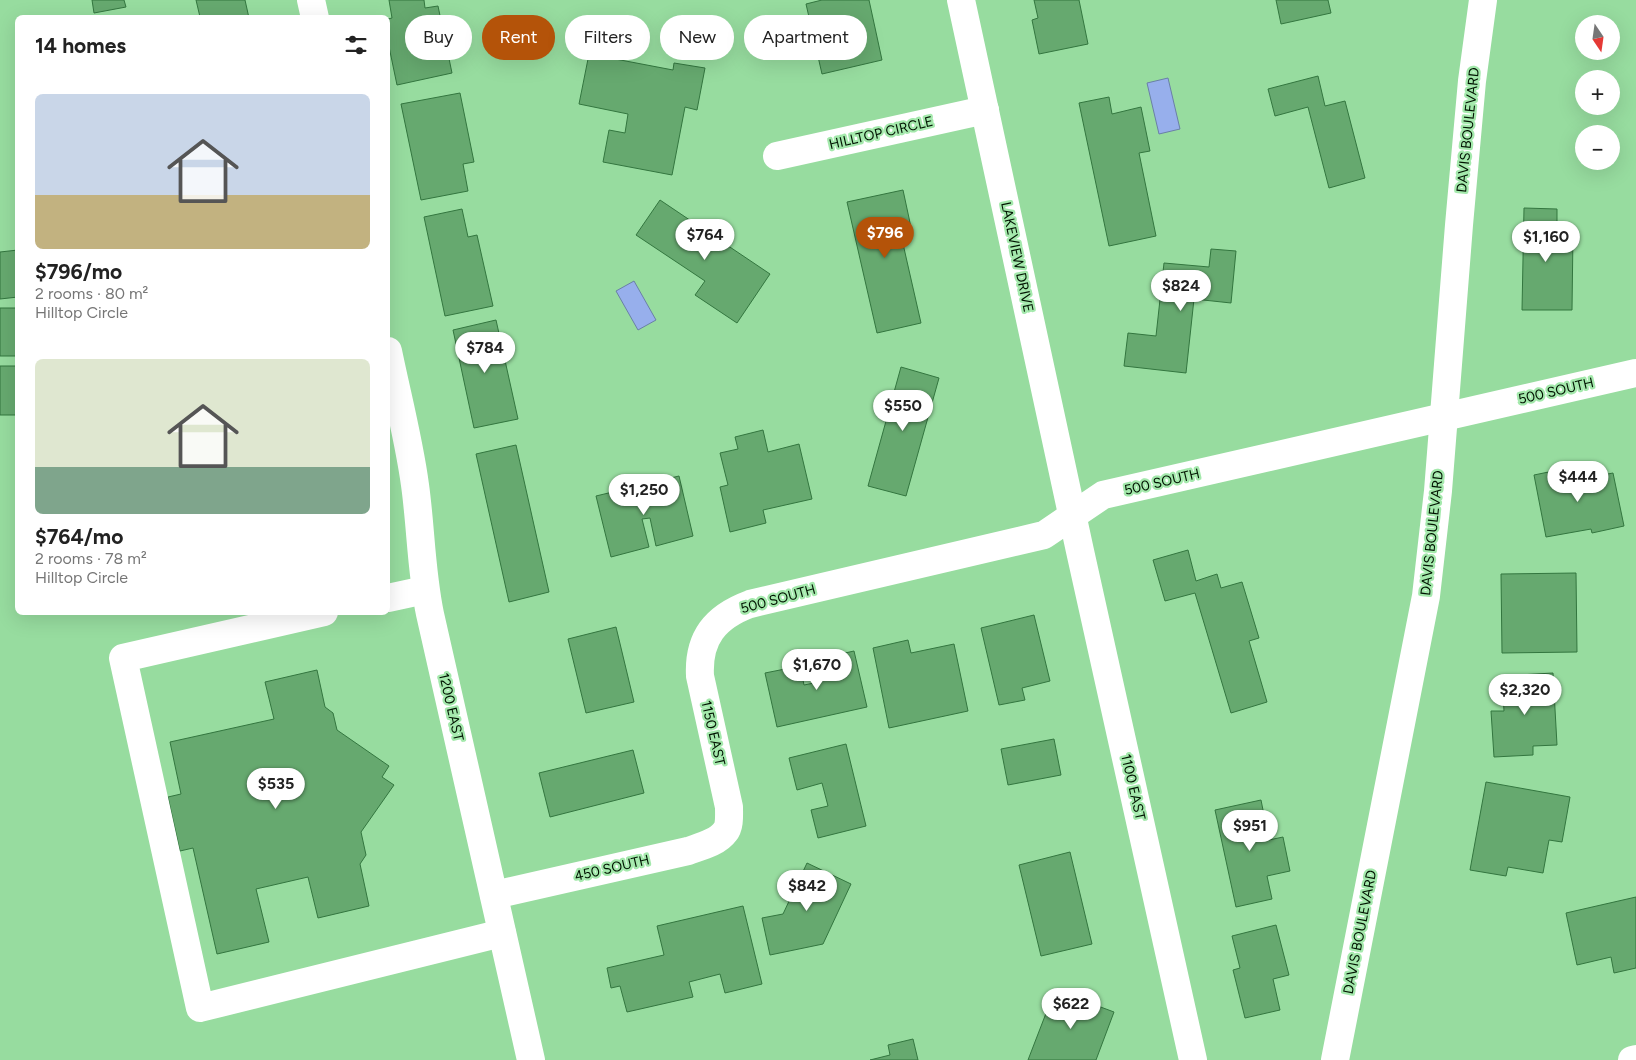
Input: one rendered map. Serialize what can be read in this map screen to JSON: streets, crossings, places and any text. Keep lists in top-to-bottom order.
{
  "streets": {
    "street": [
      "DAVIS BOULEVARD",
      "HILLTOP CIRCLE",
      "LAKEVIEW DRIVE",
      "500 SOUTH",
      "1200 EAST",
      "1150 EAST",
      "1100 EAST",
      "450 SOUTH"
    ]
  },
  "crossings": [
    ["DAVIS BOULEVARD", "500 SOUTH"],
    ["HILLTOP CIRCLE", "LAKEVIEW DRIVE"],
    ["LAKEVIEW DRIVE", "500 SOUTH"],
    ["LAKEVIEW DRIVE", "1100 EAST"],
    ["500 SOUTH", "1150 EAST"],
    ["500 SOUTH", "1100 EAST"],
    ["1200 EAST", "450 SOUTH"],
    ["1150 EAST", "450 SOUTH"]
  ],
  "north": "bottom",
  "page": {
    "map_buttons": ["+", "−"],
    "chip": [
      "Buy",
      "Rent",
      "Filters",
      "New",
      "Apartment"
    ],
    "heading": "14 homes",
    "list": [
      {
        "name": "$796/mo",
        "note": "2 rooms · 80 m² · Hilltop Circle"
      },
      {
        "name": "$764/mo",
        "note": "2 rooms · 78 m² · Hilltop Circle"
      }
    ],
    "price": [
      "$796",
      "$764",
      "$1,160",
      "$824",
      "$784",
      "$550",
      "$444",
      "$1,250",
      "$1,670",
      "$2,320",
      "$535",
      "$951",
      "$842",
      "$622"
    ]
  }
}
